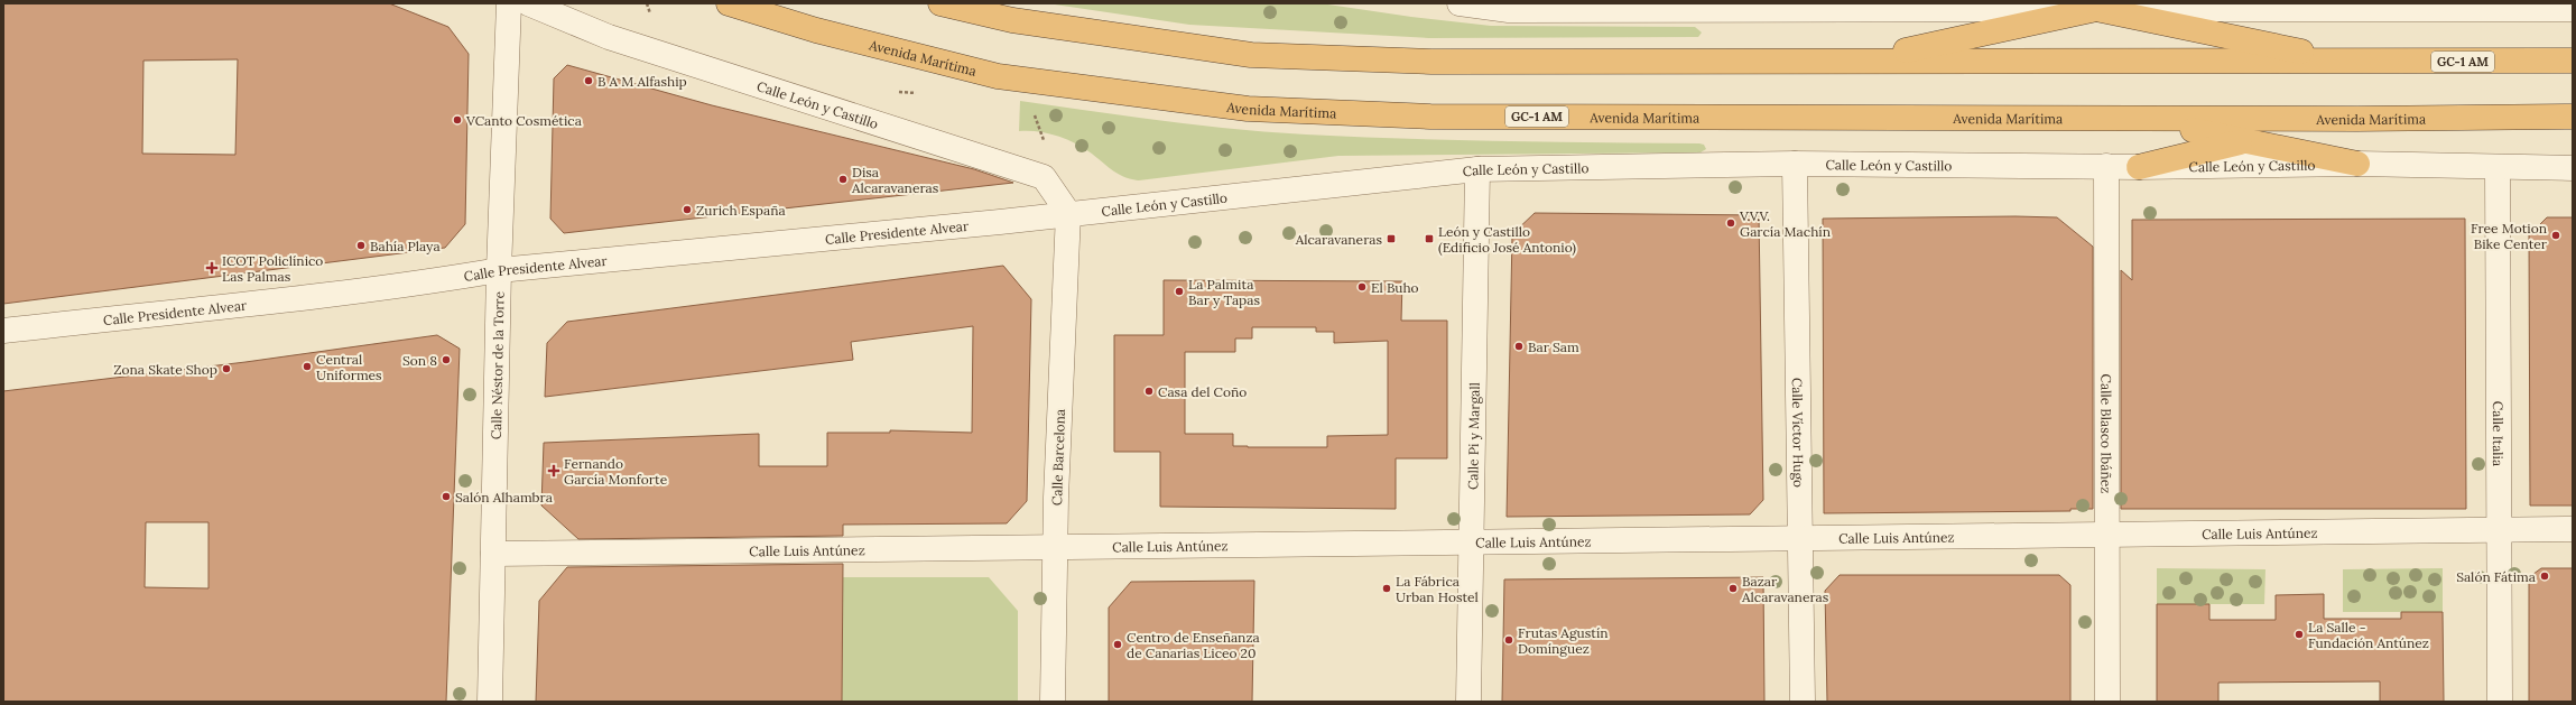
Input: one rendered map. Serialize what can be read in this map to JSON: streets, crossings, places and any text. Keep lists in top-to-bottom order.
{
  "streets": {
    "highway": ["Avenida Marítima", "GC-1 AM"],
    "street": [
      "Calle León y Castillo",
      "Calle Presidente Alvear",
      "Calle Néstor de la Torre",
      "Calle Víctor Hugo",
      "Calle Blasco Ibáñez",
      "Calle Italia",
      "Calle Pi y Margall",
      "Calle Barcelona",
      "Calle Luis Antúnez"
    ]
  },
  "crossings": [
    ["Calle León y Castillo", "Calle Presidente Alvear"],
    ["Calle León y Castillo", "Calle Víctor Hugo"],
    ["Calle León y Castillo", "Calle Blasco Ibáñez"],
    ["Calle León y Castillo", "Calle Italia"],
    ["Calle León y Castillo", "Calle Pi y Margall"],
    ["Calle León y Castillo", "Calle Barcelona"],
    ["Calle Presidente Alvear", "Calle Néstor de la Torre"],
    ["Calle Presidente Alvear", "Calle Barcelona"],
    ["Calle Néstor de la Torre", "Calle Luis Antúnez"],
    ["Calle Víctor Hugo", "Calle Luis Antúnez"],
    ["Calle Blasco Ibáñez", "Calle Luis Antúnez"],
    ["Calle Italia", "Calle Luis Antúnez"],
    ["Calle Pi y Margall", "Calle Luis Antúnez"],
    ["Calle Barcelona", "Calle Luis Antúnez"]
  ],
  "places": {
    "other": [
      "B A M Alfaship",
      "VCanto Cosmética",
      "Disa Alcaravaneras",
      "Zurich España",
      "V.V.V. García Machín",
      "Free Motion Bike Center",
      "Bahía Playa",
      "El Buho",
      "La Palmita Bar y Tapas",
      "Bar Sam",
      "Son 8",
      "Central Uniformes",
      "Zona Skate Shop",
      "Casa del Coño",
      "Salón Alhambra",
      "Salón Fátima",
      "La Fábrica Urban Hostel",
      "Bazar Alcaravaneras",
      "La Salle - Fundación Antúnez",
      "Frutas Agustín Domínguez",
      "Centro de Enseñanza de Canarias Liceo 20"
    ],
    "transit": ["Alcaravaneras", "León y Castillo (Edificio José Antonio)"],
    "health": ["ICOT Policlínico Las Palmas", "Fernando García Monforte"]
  }
}
